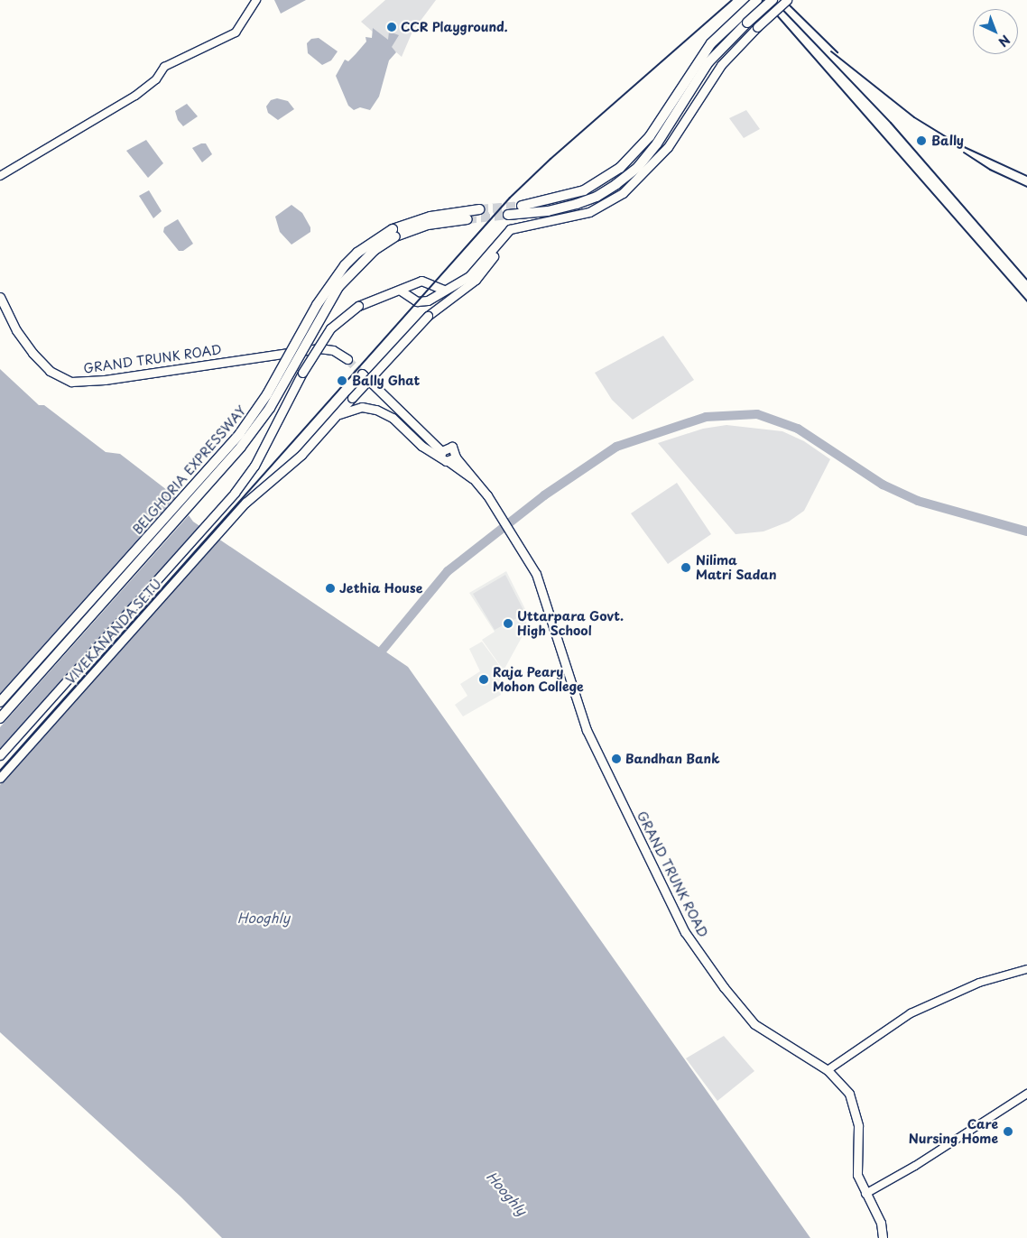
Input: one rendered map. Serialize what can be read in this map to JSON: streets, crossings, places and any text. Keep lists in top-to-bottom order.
{
  "streets": {
    "highway": ["BELGHORIA EXPRESSWAY"],
    "main road": ["GRAND TRUNK ROAD", "VIVEKANANDA SETU"]
  },
  "water": ["Hooghly"],
  "places": [
    "CCR Playground.",
    "Bally",
    "Bally Ghat",
    "Nilima Matri Sadan",
    "Jethia House",
    "Uttarpara Govt. High School",
    "Raja Peary Mohon College",
    "Bandhan Bank",
    "Care Nursing Home"
  ],
  "north": "bottom right"
}
